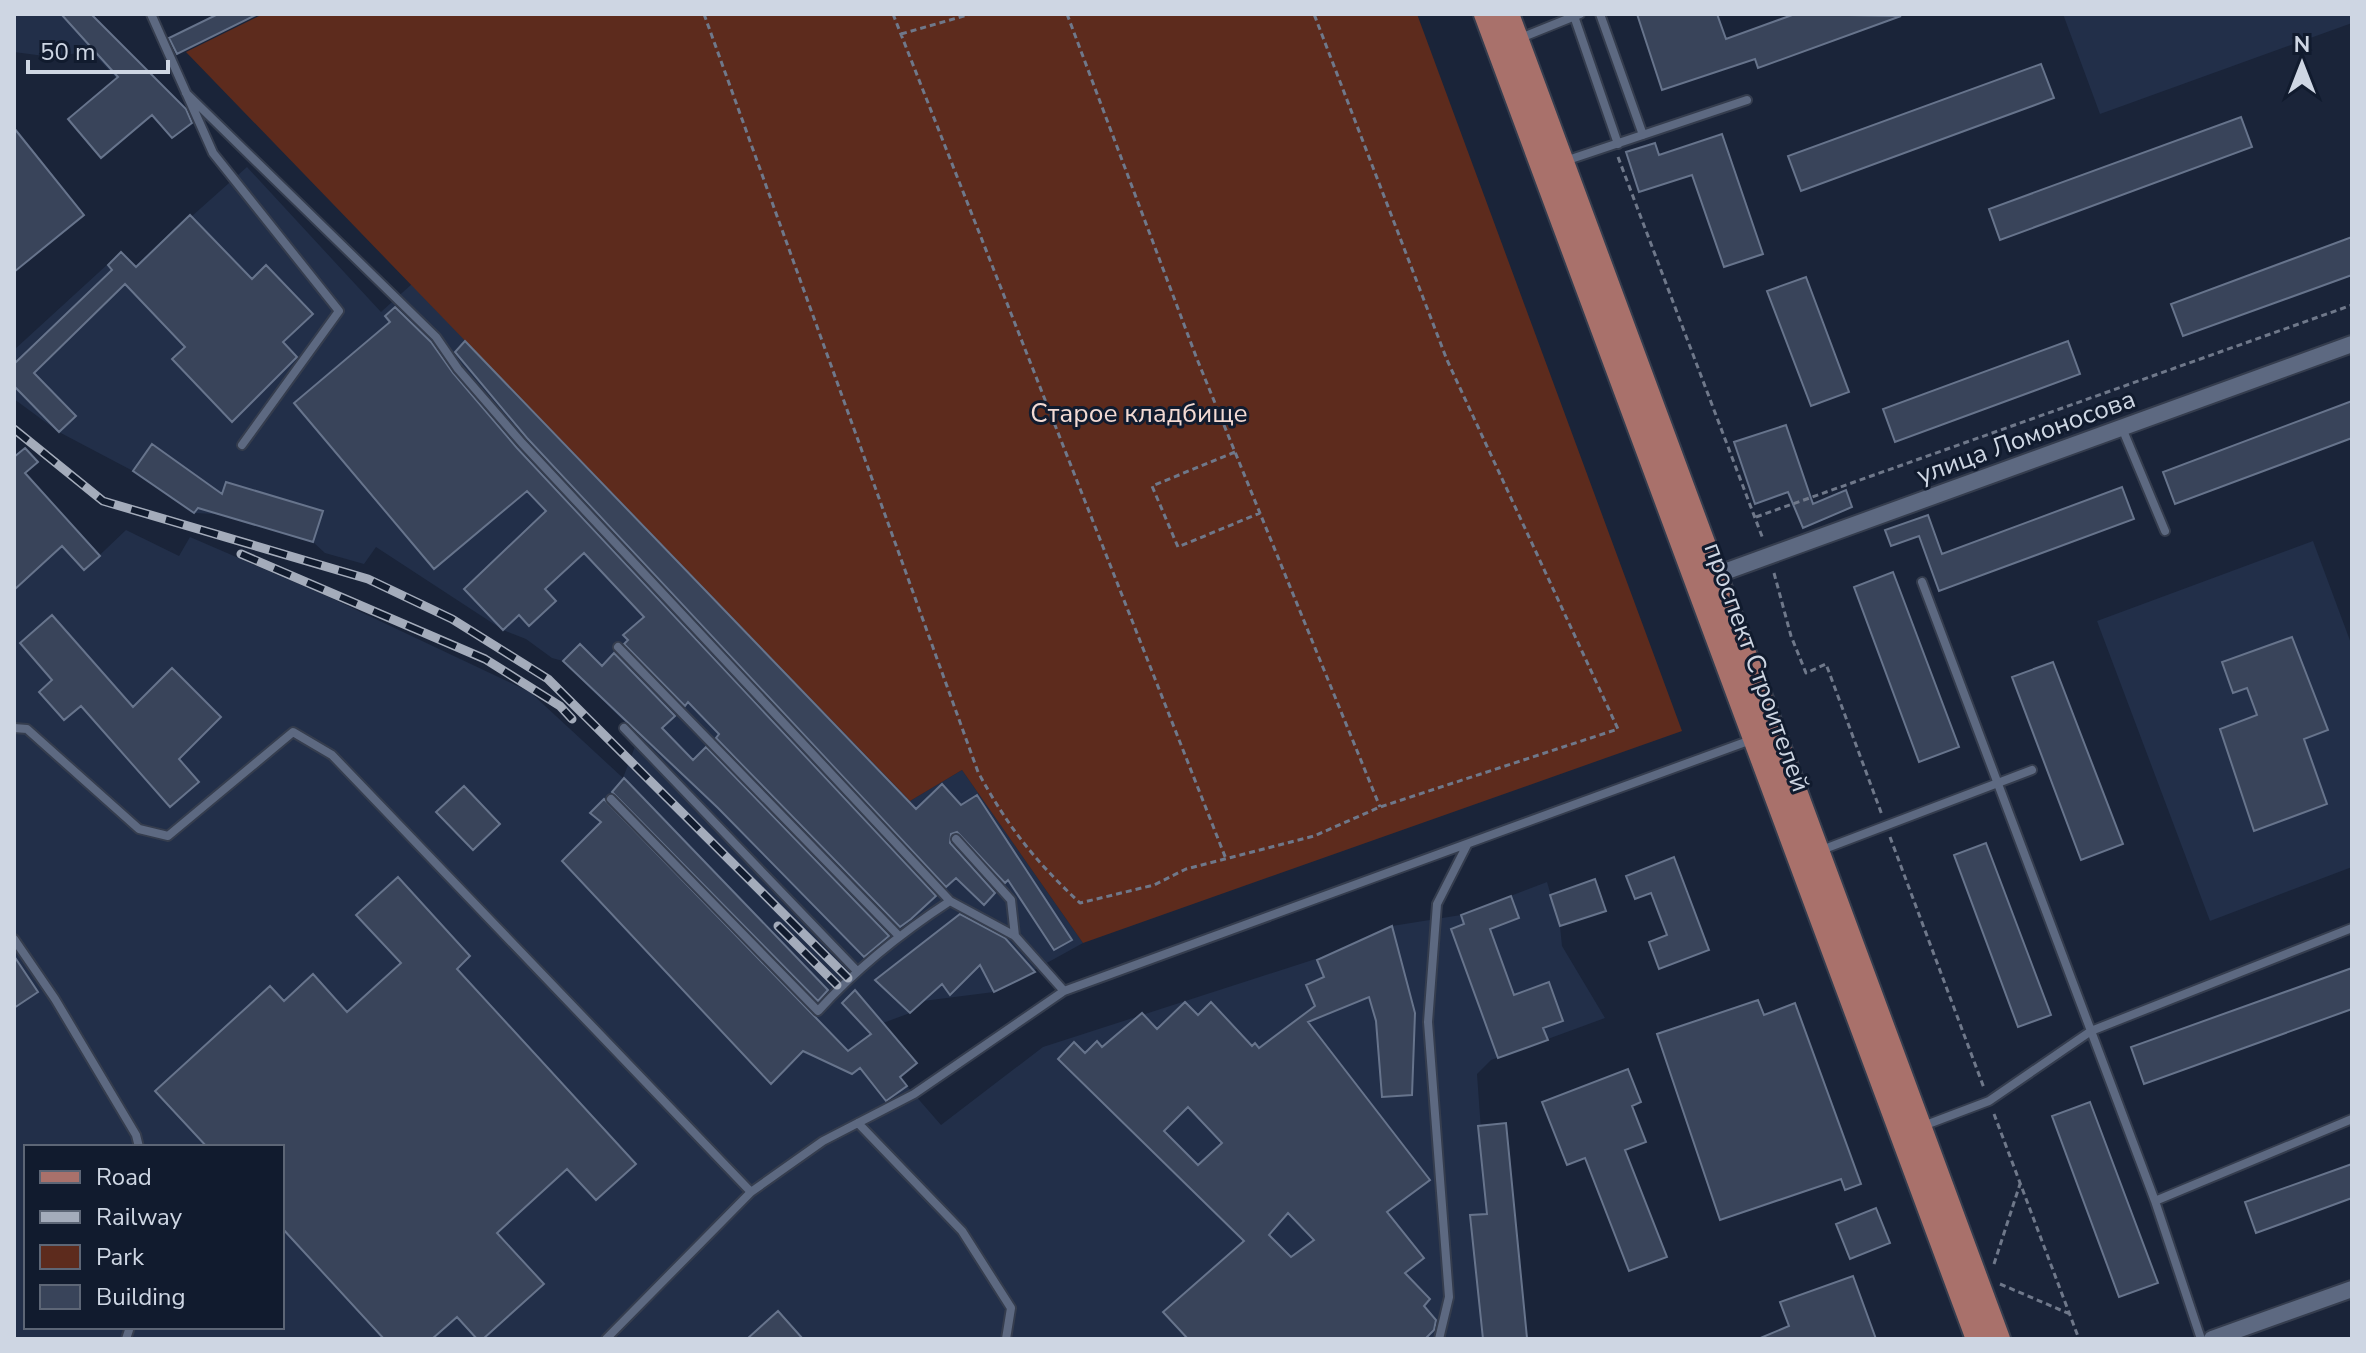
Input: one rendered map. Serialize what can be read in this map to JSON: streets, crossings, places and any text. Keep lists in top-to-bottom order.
{
  "streets": {
    "main road": ["проспект Строителей"],
    "street": ["улица Ломоносова"]
  },
  "crossings": [
    ["улица Ломоносова", "проспект Строителей"]
  ],
  "parks": ["Старое кладбище"],
  "legend": [
    "Road",
    "Railway",
    "Park",
    "Building"
  ],
  "scale_bar": "50 m",
  "north": "top"
}
